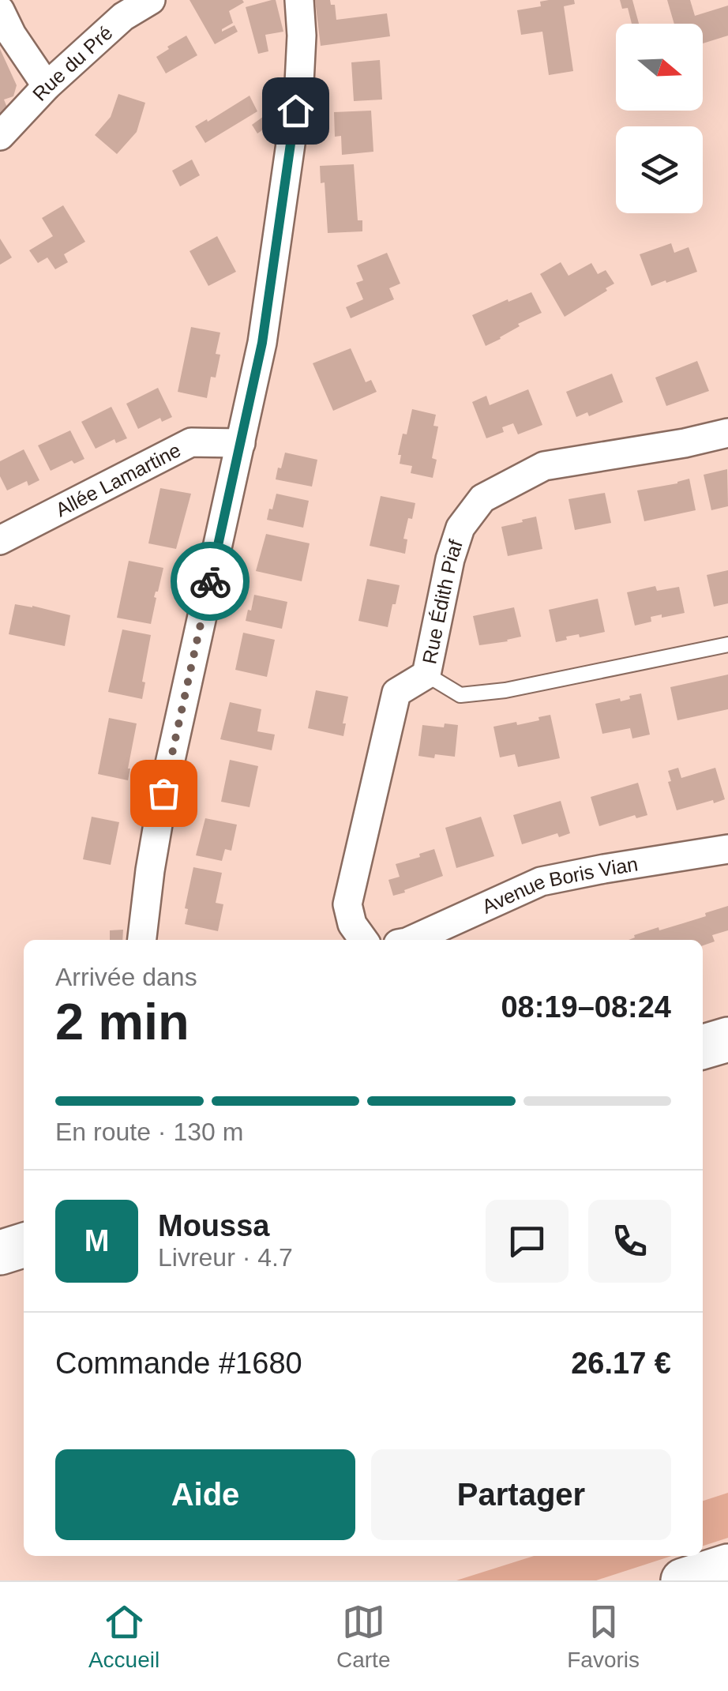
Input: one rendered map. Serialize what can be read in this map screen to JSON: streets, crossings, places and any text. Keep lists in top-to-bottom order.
{
  "streets": {
    "street": [
      "Rue du Pré",
      "Allée Lamartine",
      "Rue Édith Piaf",
      "Avenue Boris Vian"
    ]
  },
  "north": "right",
  "page": {
    "heading": ["2 min", "Arrivée dans", "08:19–08:24"],
    "panel": [
      "Moussa",
      "Livreur · 4.7",
      "Commande #1680",
      "26.17 €"
    ],
    "bar": "En route · 130 m",
    "round": "M",
    "buttons": ["Aide", "Partager"],
    "tabs": ["Accueil", "Carte", "Favoris"]
  }
}
